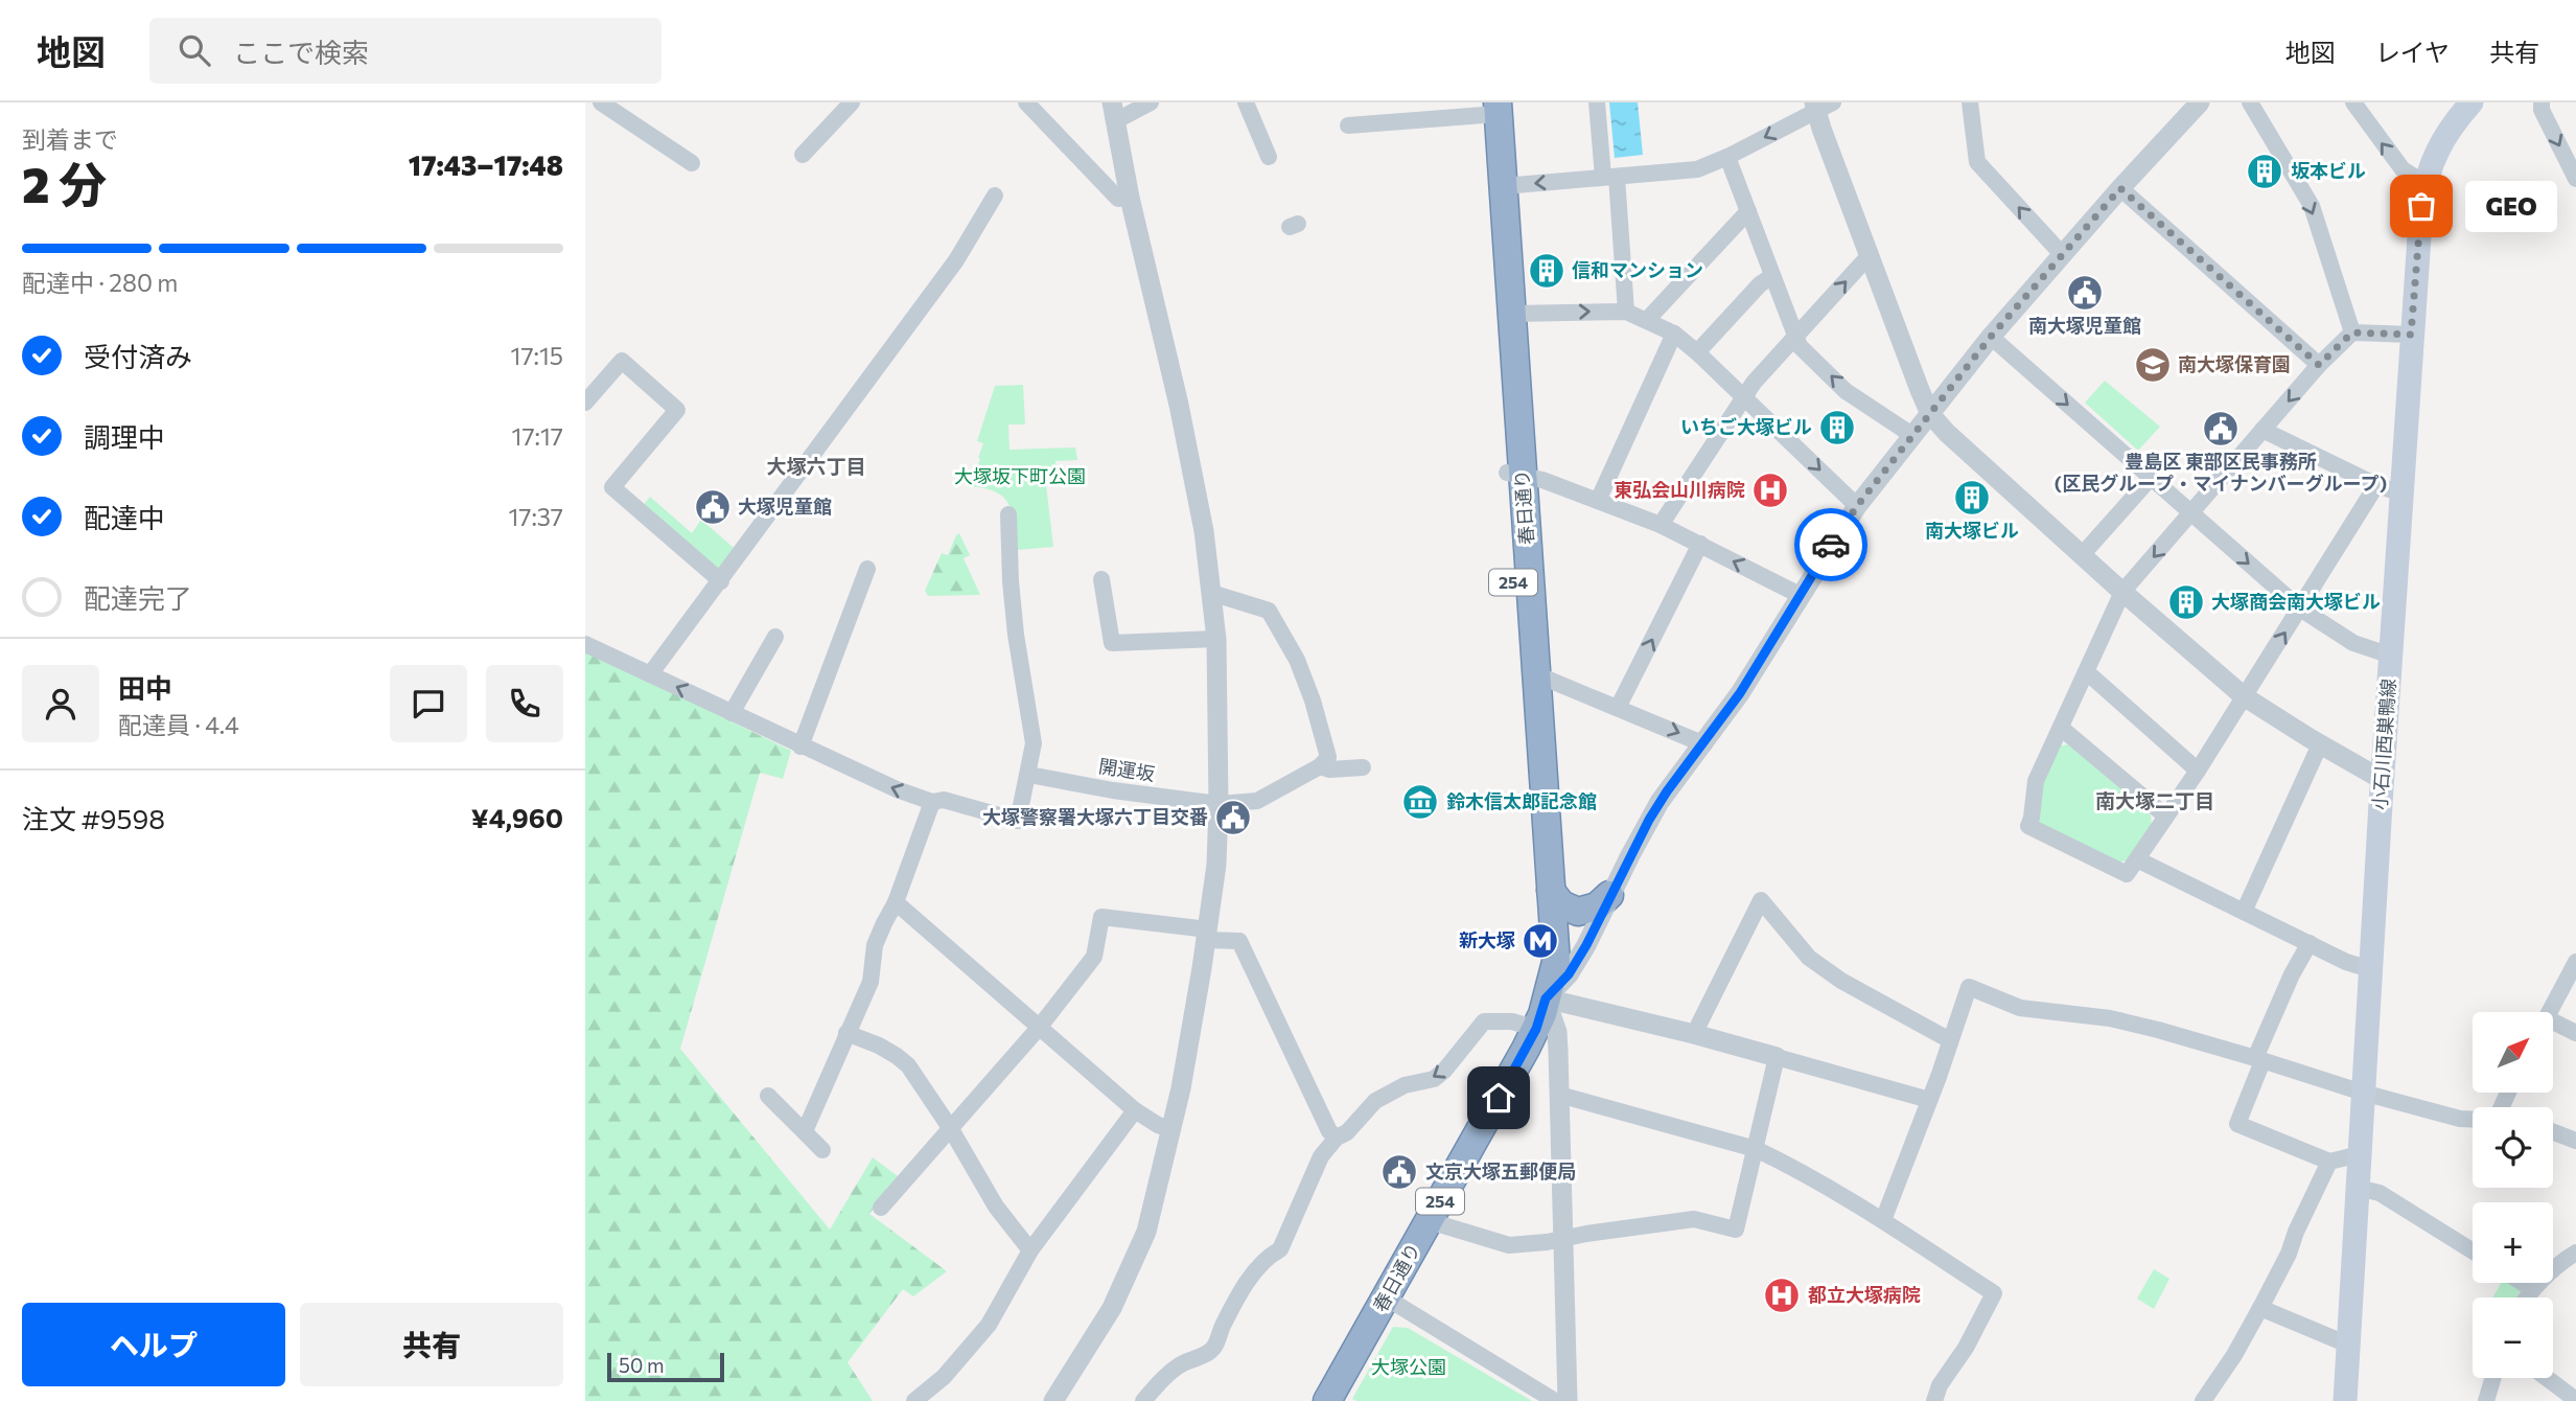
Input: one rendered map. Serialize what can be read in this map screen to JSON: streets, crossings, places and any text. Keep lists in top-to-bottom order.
{
  "streets": {
    "highway": ["春日通り", "254"],
    "main road": ["小石川西巣鴨線"],
    "street": ["開運坂"]
  },
  "districts": ["大塚六丁目", "南大塚二丁目"],
  "parks": ["大塚坂下町公園", "大塚公園"],
  "places": {
    "building": [
      "坂本ビル",
      "信和マンション",
      "いちご大塚ビル",
      "南大塚ビル",
      "大塚商会南大塚ビル"
    ],
    "other": ["GEO"],
    "public building": [
      "南大塚児童館",
      "豊島区 東部区民事務所 (区民グループ・マイナンバーグループ)",
      "大塚児童館",
      "大塚警察署大塚六丁目交番",
      "文京大塚五郵便局"
    ],
    "school or university": ["南大塚保育園"],
    "hospital": ["東弘会山川病院", "都立大塚病院"],
    "museum": ["鈴木信太郎記念館"],
    "metro station": ["新大塚"]
  },
  "scale_bar": "50 m",
  "north": "top right",
  "page": {
    "header": "地図",
    "search": "ここで検索",
    "nav": ["地図", "レイヤ", "共有"],
    "heading": ["2 分", "到着まで", "17:43–17:48"],
    "panel": [
      "田中",
      "配達員 · 4.4",
      "注文 #9598",
      "¥4,960"
    ],
    "bubble": "GEO",
    "bar": "配達中 · 280 m",
    "list": [
      ["受付済み", "17:15"],
      ["調理中", "17:17"],
      ["配達中", "17:37"],
      "配達完了"
    ],
    "map_buttons": ["+", "−"],
    "buttons": ["ヘルプ", "共有"],
    "scale": "50 m"
  }
}
